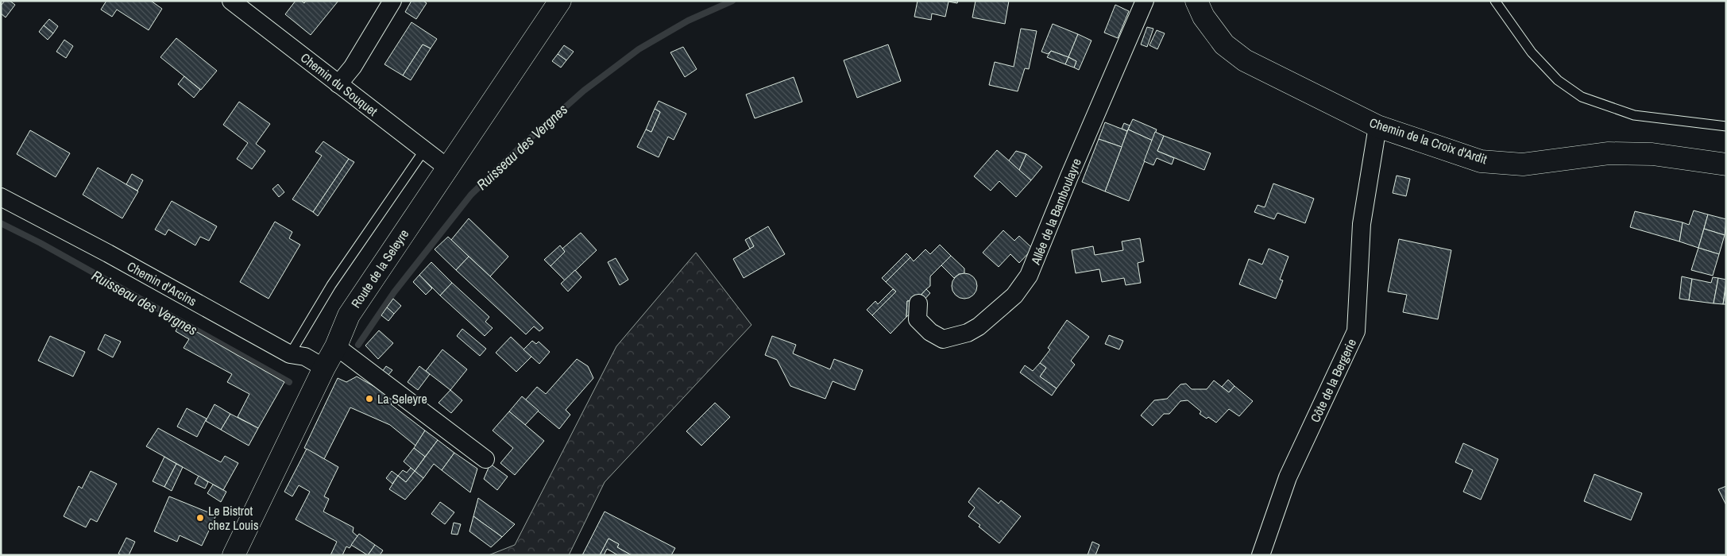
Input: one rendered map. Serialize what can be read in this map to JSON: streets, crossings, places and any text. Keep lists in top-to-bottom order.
{
  "streets": {
    "street": [
      "Chemin du Souquet",
      "Chemin de la Croix d'Ardit",
      "Allée de la Bamboulayre",
      "Route de la Seleyre",
      "Chemin d'Arcins",
      "Côte de la Bergerie"
    ]
  },
  "crossings": [
    ["Chemin du Souquet", "Route de la Seleyre"],
    ["Chemin de la Croix d'Ardit", "Côte de la Bergerie"],
    ["Route de la Seleyre", "Chemin d'Arcins"]
  ],
  "water": ["Ruisseau des Vergnes"],
  "places": ["La Seleyre", "Le Bistrot chez Louis"]
}
